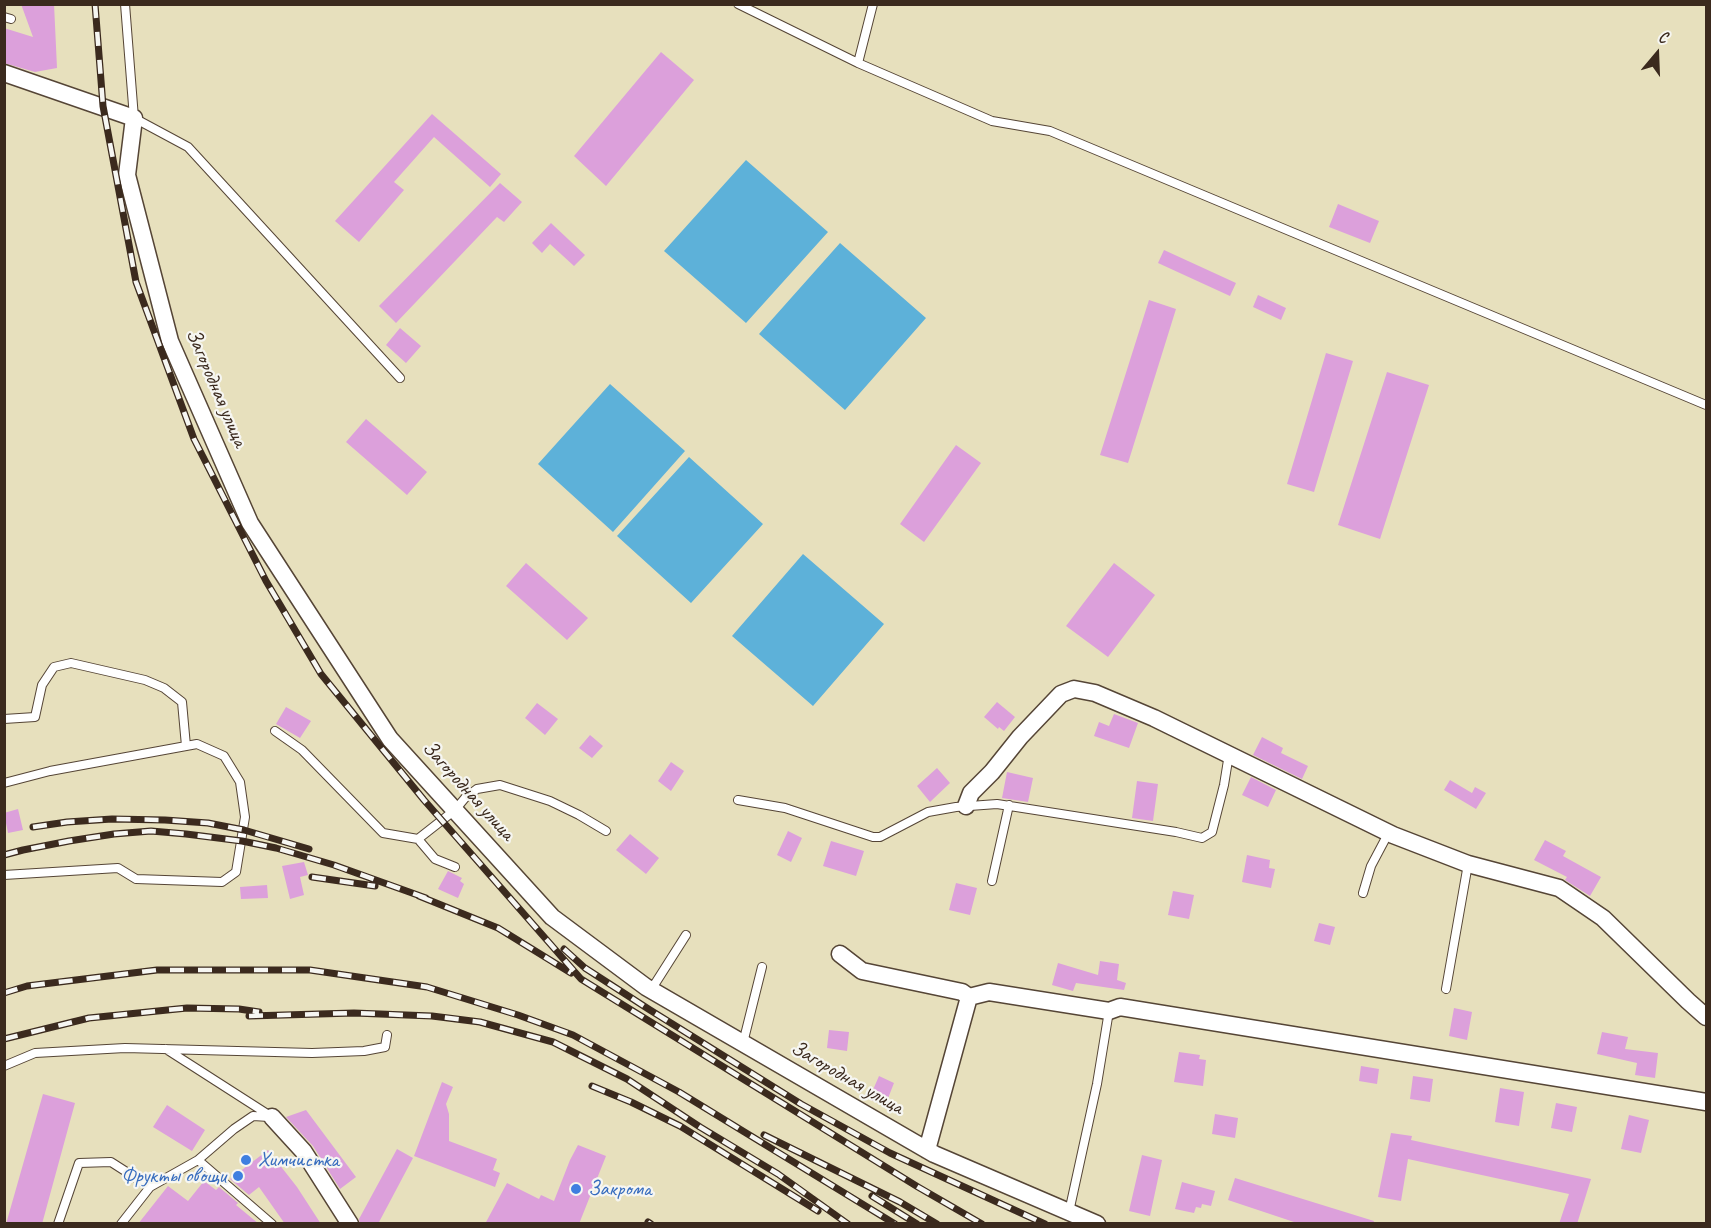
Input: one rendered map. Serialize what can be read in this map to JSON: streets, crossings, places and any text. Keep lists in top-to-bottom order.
{
  "streets": {
    "street": ["Загородная улица"]
  },
  "places": ["Химчистка", "Фрукты овощи", "Закрома"],
  "north": "top"
}
